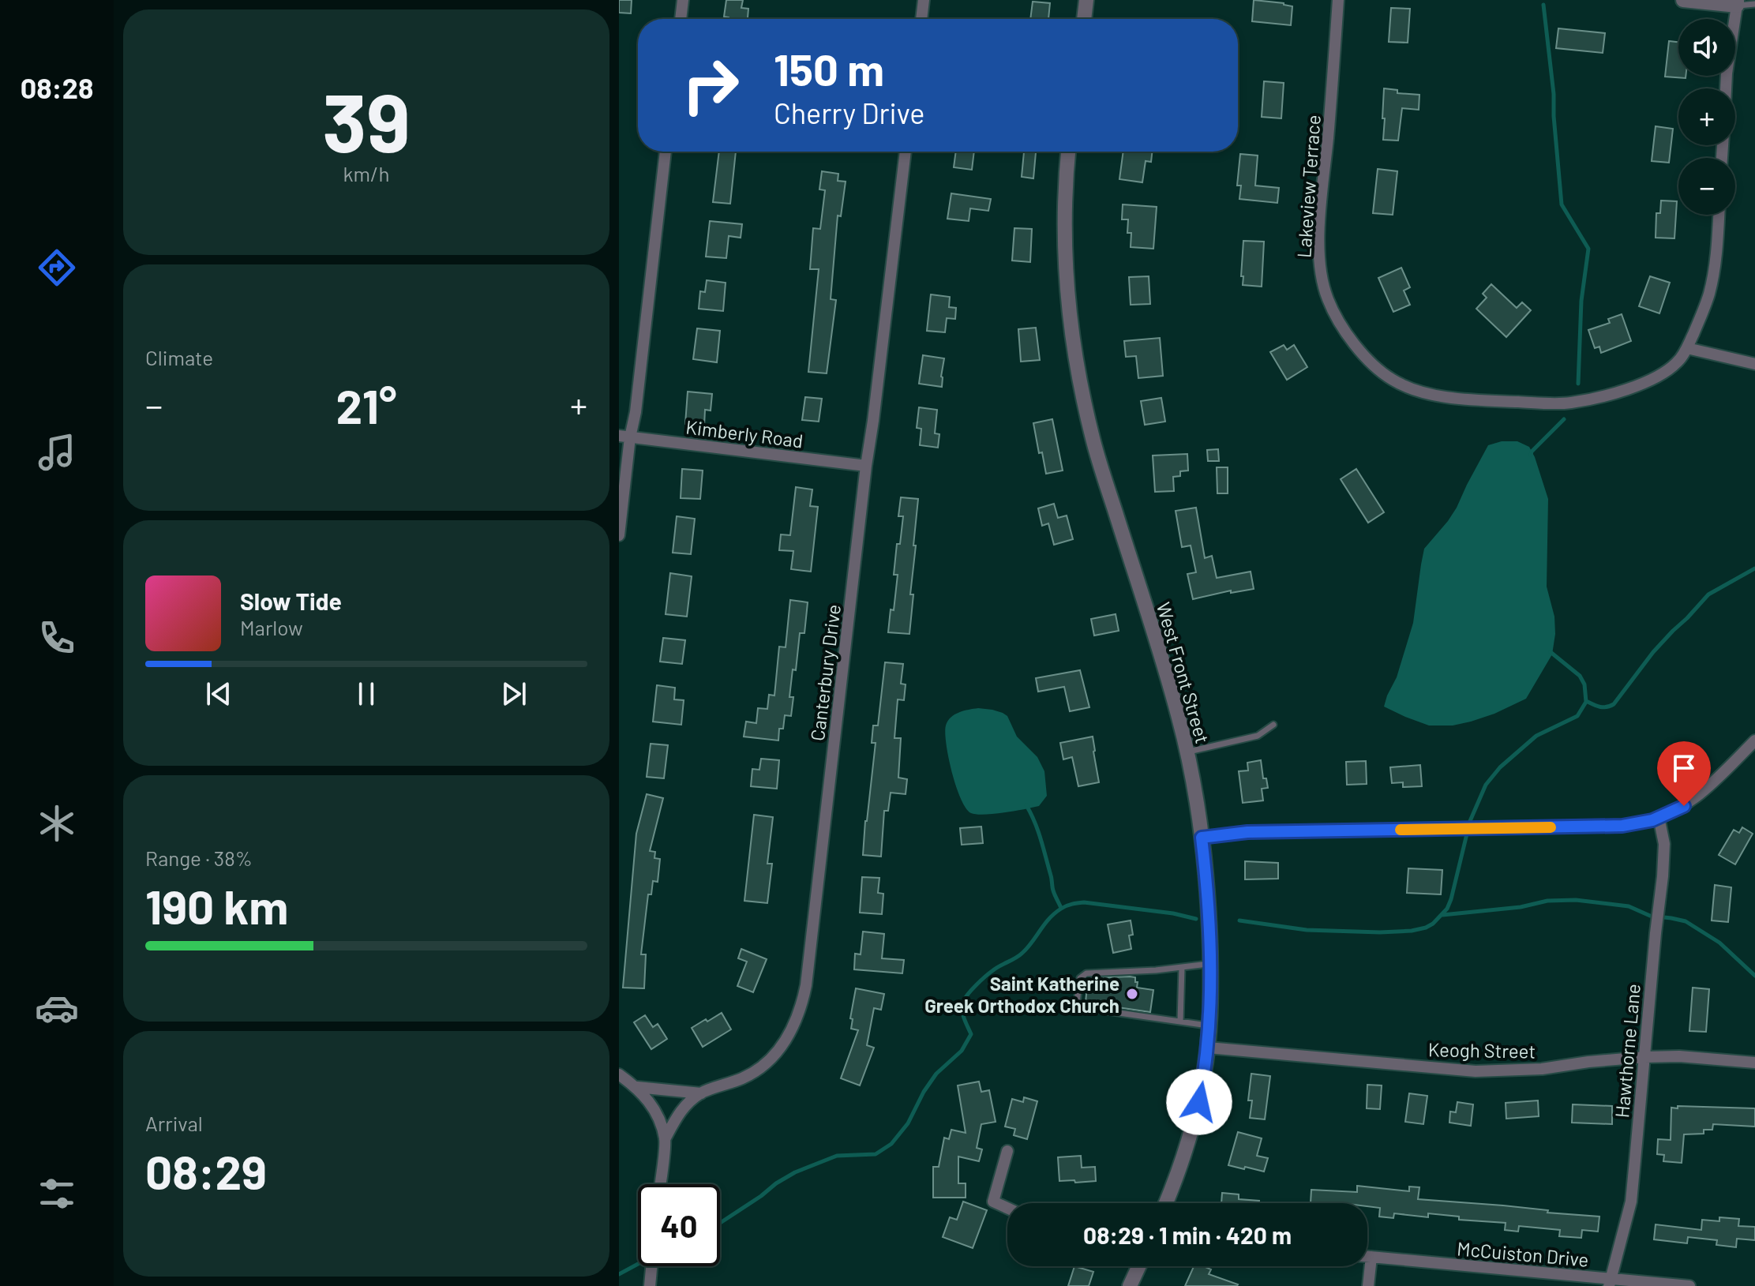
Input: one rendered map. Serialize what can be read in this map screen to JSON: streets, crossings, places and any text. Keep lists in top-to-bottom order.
{
  "streets": {
    "street": [
      "Lakeview Terrace",
      "Kimberly Road",
      "Canterbury Drive",
      "West Front Street",
      "Keogh Street",
      "Hawthorne Lane",
      "McCuiston Drive"
    ]
  },
  "crossings": [
    ["Kimberly Road", "Canterbury Drive"],
    ["West Front Street", "Keogh Street"],
    ["Keogh Street", "Hawthorne Lane"],
    ["Hawthorne Lane", "McCuiston Drive"]
  ],
  "places": ["Saint Katherine Greek Orthodox Church"],
  "page": {
    "tabs": "08:28",
    "tile": [
      ["39", "km/h"],
      "Climate",
      ["Range · 38%", "190 km"],
      ["Arrival", "08:29"]
    ],
    "map_buttons": ["+", "−"],
    "turn": ["150 m", "Cherry Drive"],
    "heat": ["−", "21°", "+"],
    "song": ["Slow Tide", "Marlow"],
    "limit": "40",
    "trip": "08:29 · 1 min · 420 m"
  }
}
